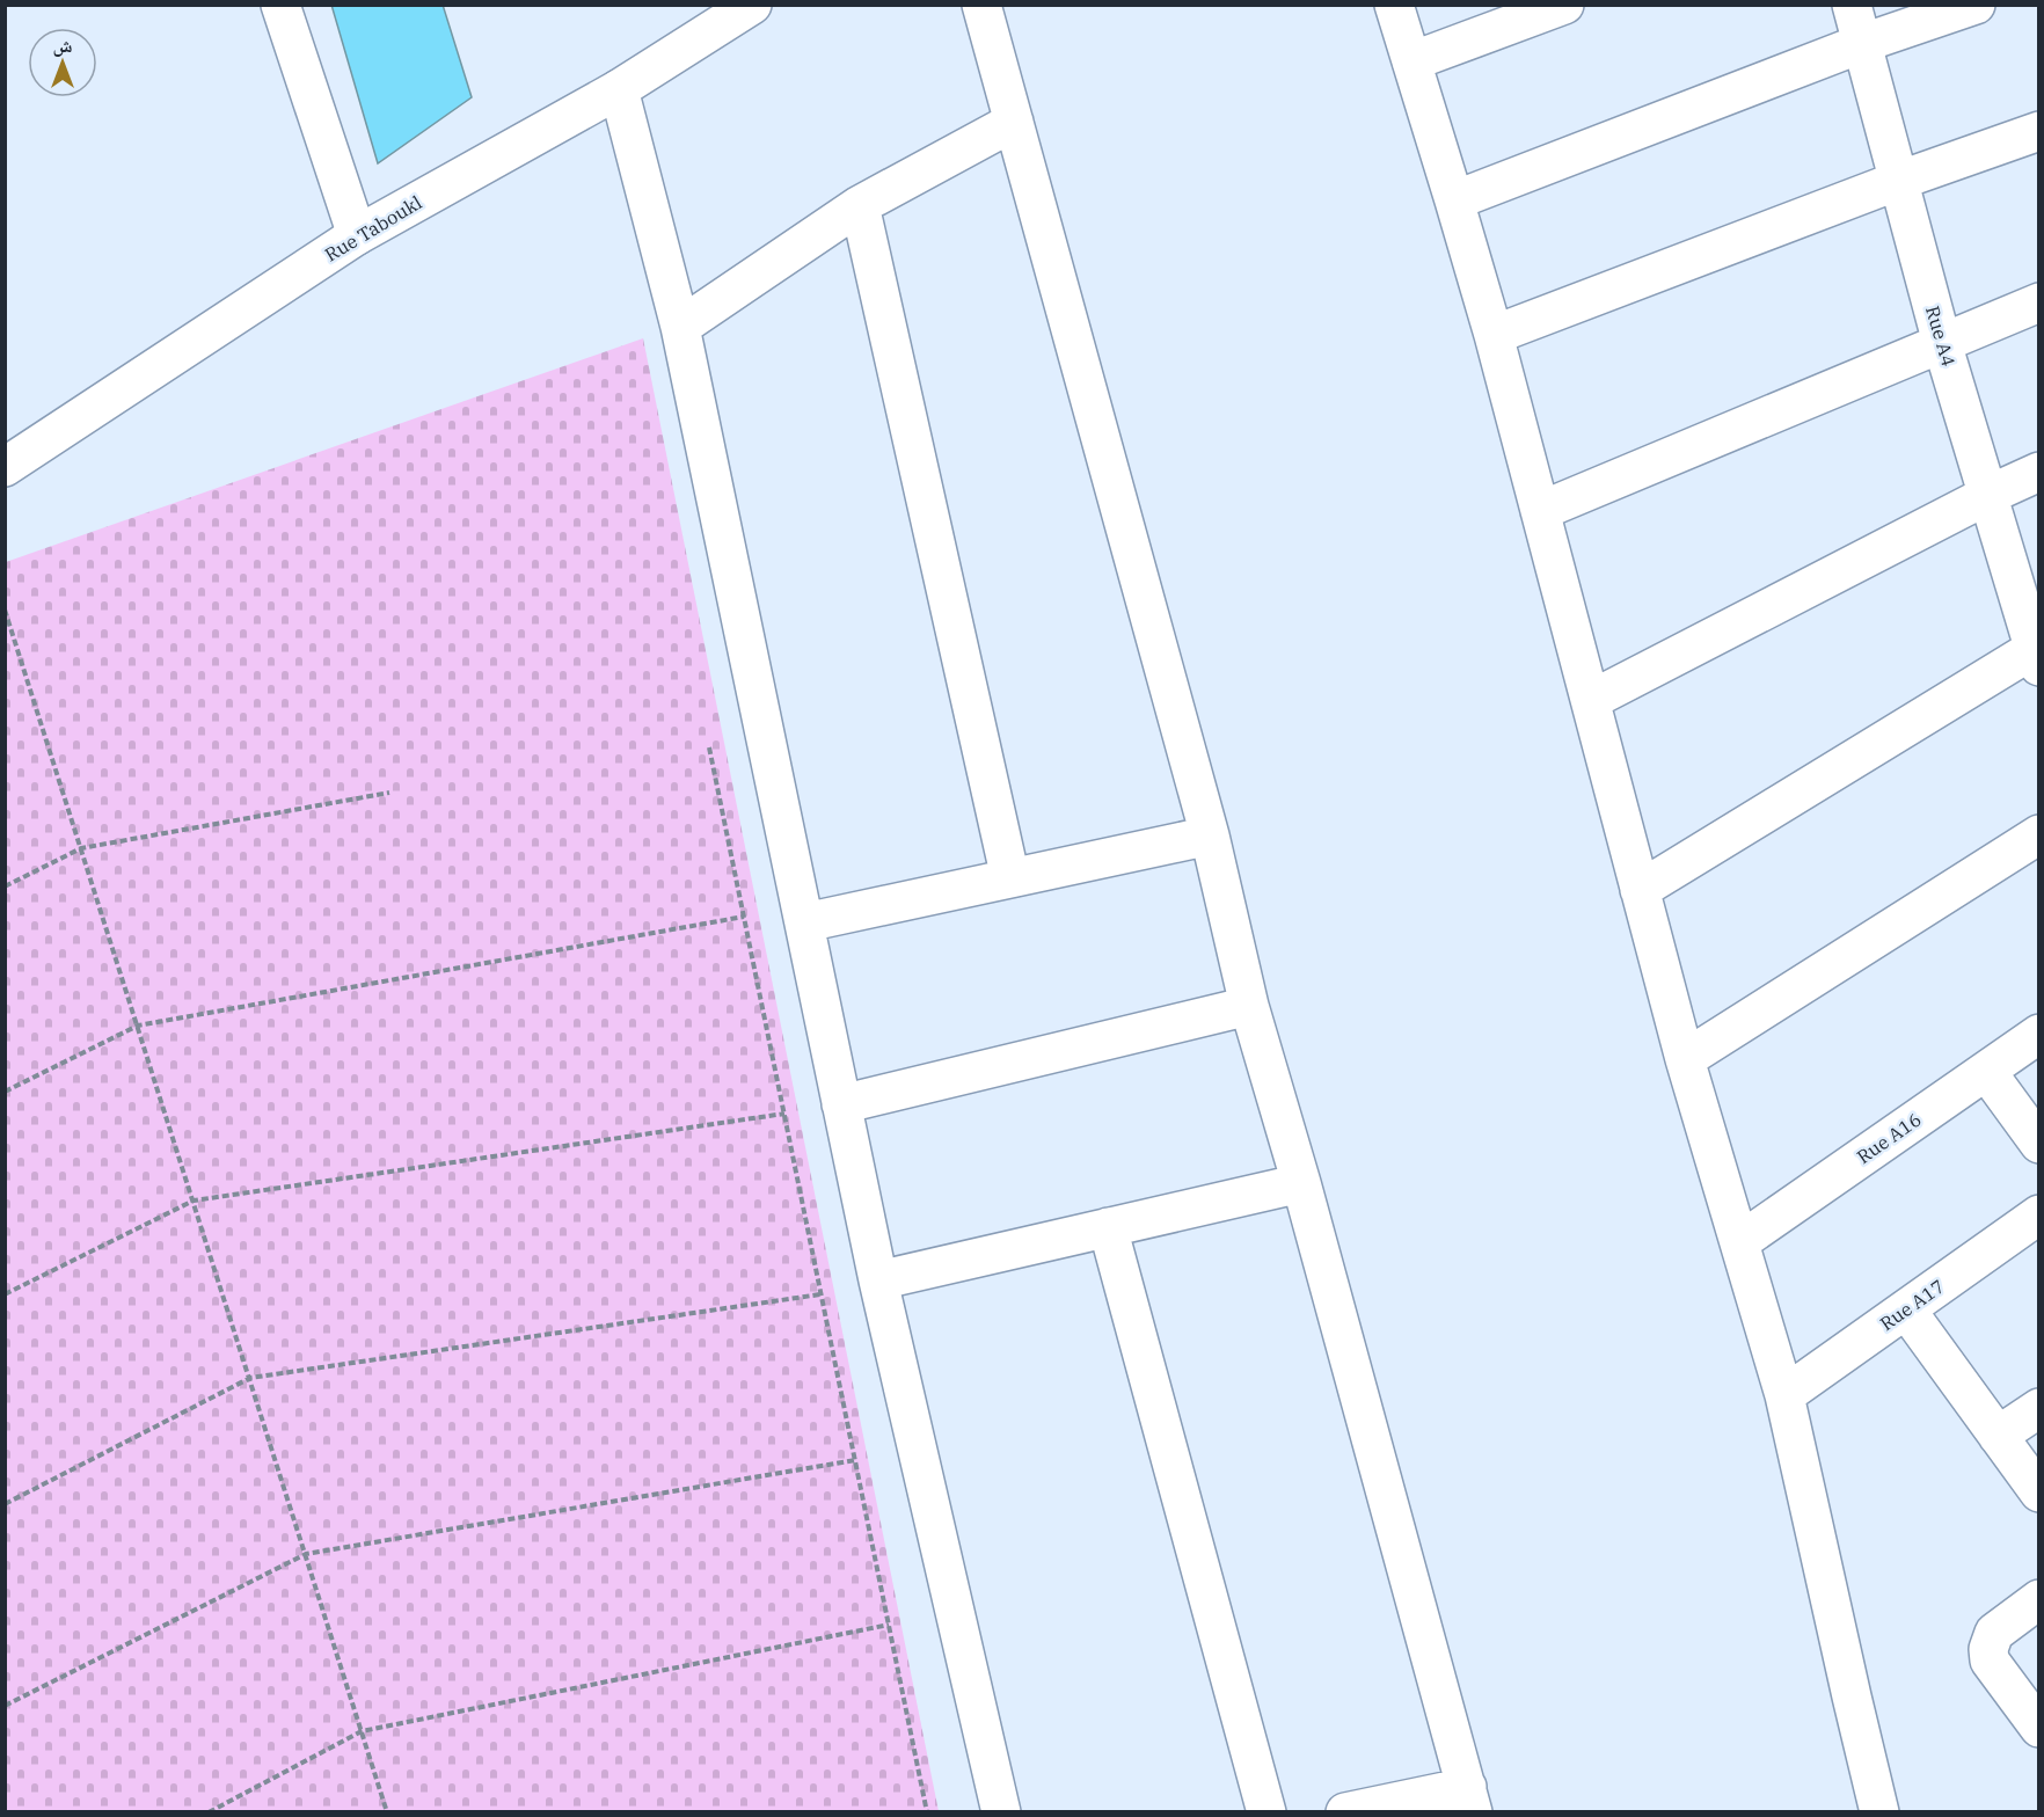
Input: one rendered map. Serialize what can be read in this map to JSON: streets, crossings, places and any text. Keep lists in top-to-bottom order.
{
  "streets": {
    "street": [
      "Rue Taboukl",
      "Rue A4",
      "Rue A16",
      "Rue A17"
    ]
  },
  "north": "top"
}
